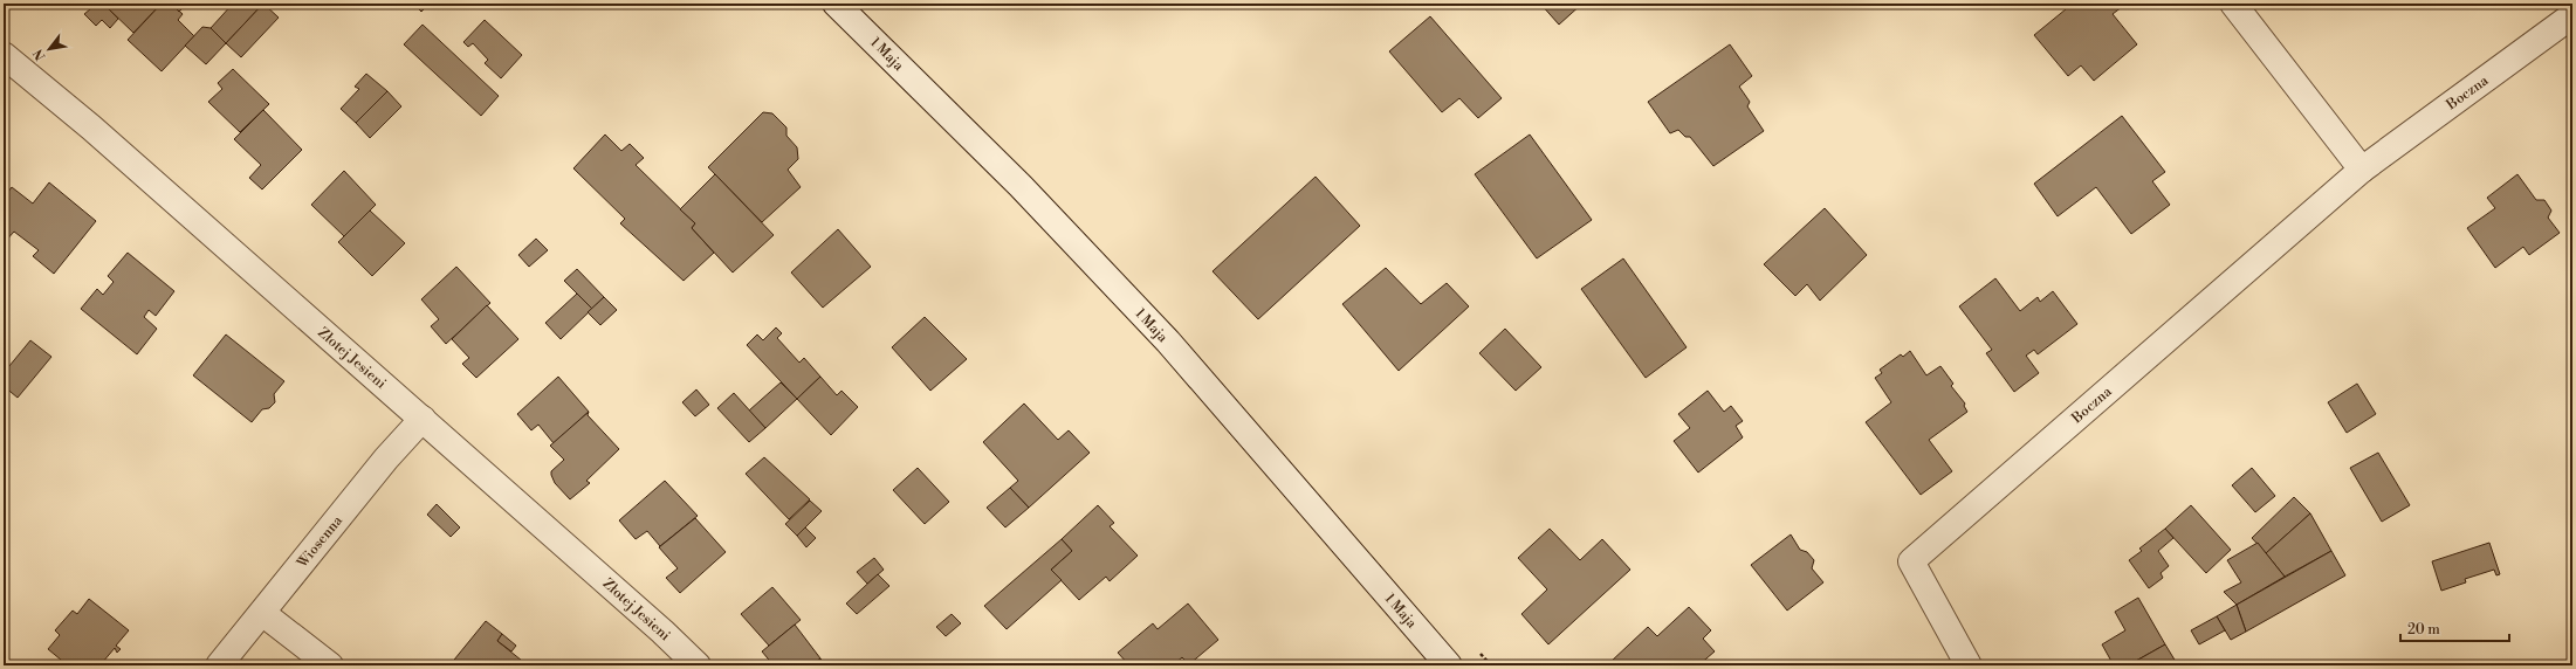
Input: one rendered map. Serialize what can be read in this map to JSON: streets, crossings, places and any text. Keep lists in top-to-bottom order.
{
  "streets": {
    "street": [
      "1 Maja",
      "Boczna",
      "Złotej Jesieni",
      "Wiosenna"
    ]
  },
  "crossings": [
    ["Złotej Jesieni", "Wiosenna"]
  ],
  "scale_bar": "20 m",
  "north": "bottom left"
}
